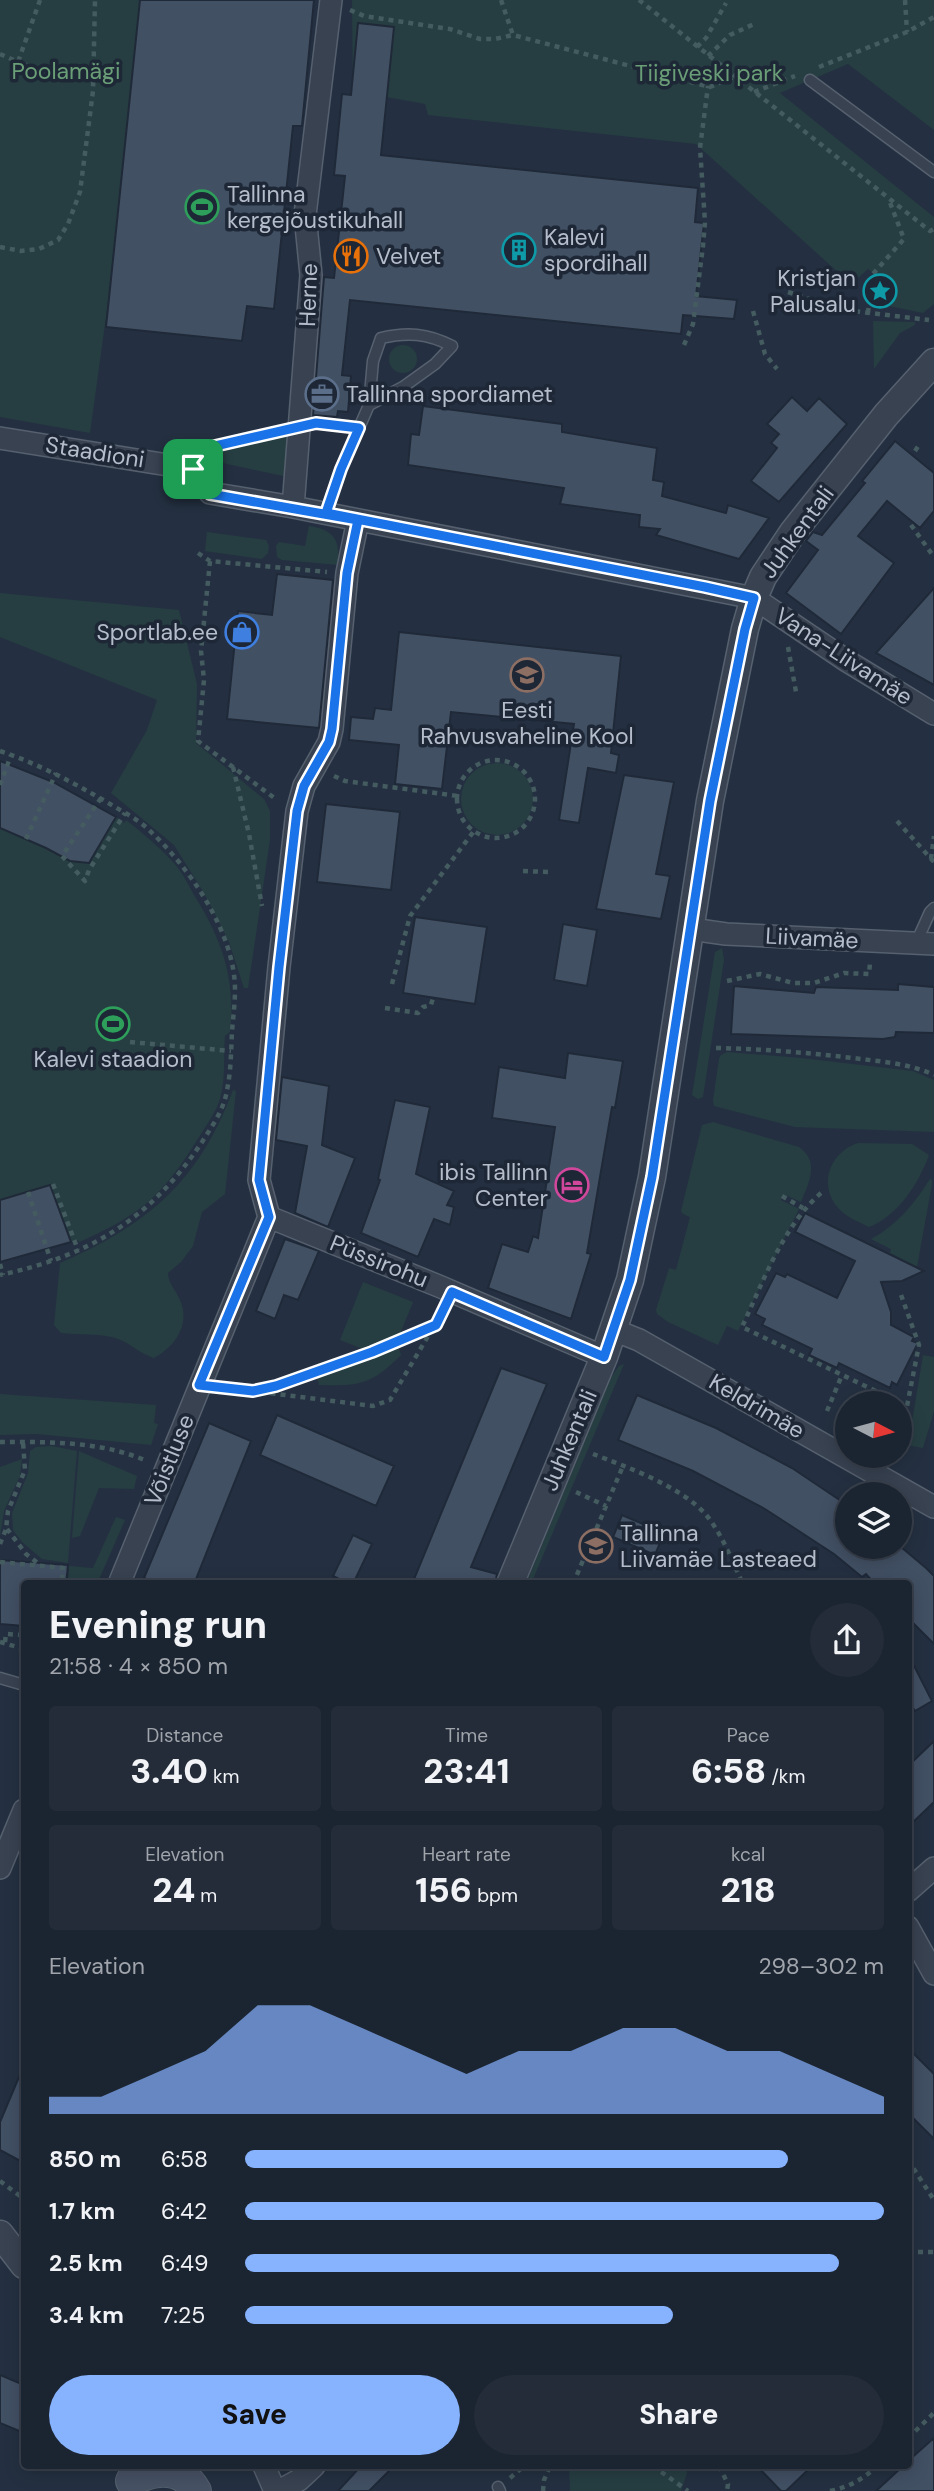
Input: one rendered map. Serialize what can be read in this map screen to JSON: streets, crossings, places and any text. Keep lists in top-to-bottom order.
{
  "streets": {
    "street": [
      "Herne",
      "Staadioni",
      "Juhkentali",
      "Vana-Liivamäe",
      "Liivamäe",
      "Püssirohu",
      "Keldrimäe",
      "Võistluse"
    ]
  },
  "crossings": [
    ["Juhkentali", "Vana-Liivamäe"],
    ["Juhkentali", "Liivamäe"],
    ["Juhkentali", "Püssirohu"],
    ["Juhkentali", "Keldrimäe"],
    ["Püssirohu", "Võistluse"]
  ],
  "parks": ["Poolamägi", "Tiigiveski park"],
  "places": {
    "sports": ["Tallinna kergejõustikuhall", "Kalevi staadion"],
    "building": ["Kalevi spordihall"],
    "restaurant": ["Velvet"],
    "place": ["Kristjan Palusalu"],
    "office": ["Tallinna spordiamet"],
    "shop": ["Sportlab.ee"],
    "school or university": ["Eesti Rahvusvaheline Kool", "Tallinna Liivamäe Lasteaed"],
    "hotel": ["ibis Tallinn Center"]
  },
  "north": "right",
  "page": {
    "heading": ["Evening run", "21:58 · 4 × 850 m"],
    "stats": [
      ["Distance", "3.40 km"],
      ["Time", "23:41"],
      ["Pace", "6:58 /km"],
      ["Elevation", "24 m"],
      ["Heart rate", "156 bpm"],
      ["kcal", "218"]
    ],
    "chart": ["Elevation", "298–302 m"],
    "list": [
      {
        "name": "850 m",
        "note": "6:58"
      },
      {
        "name": "1.7 km",
        "note": "6:42"
      },
      {
        "name": "2.5 km",
        "note": "6:49"
      },
      {
        "name": "3.4 km",
        "note": "7:25"
      }
    ],
    "buttons": ["Save", "Share"]
  }
}
